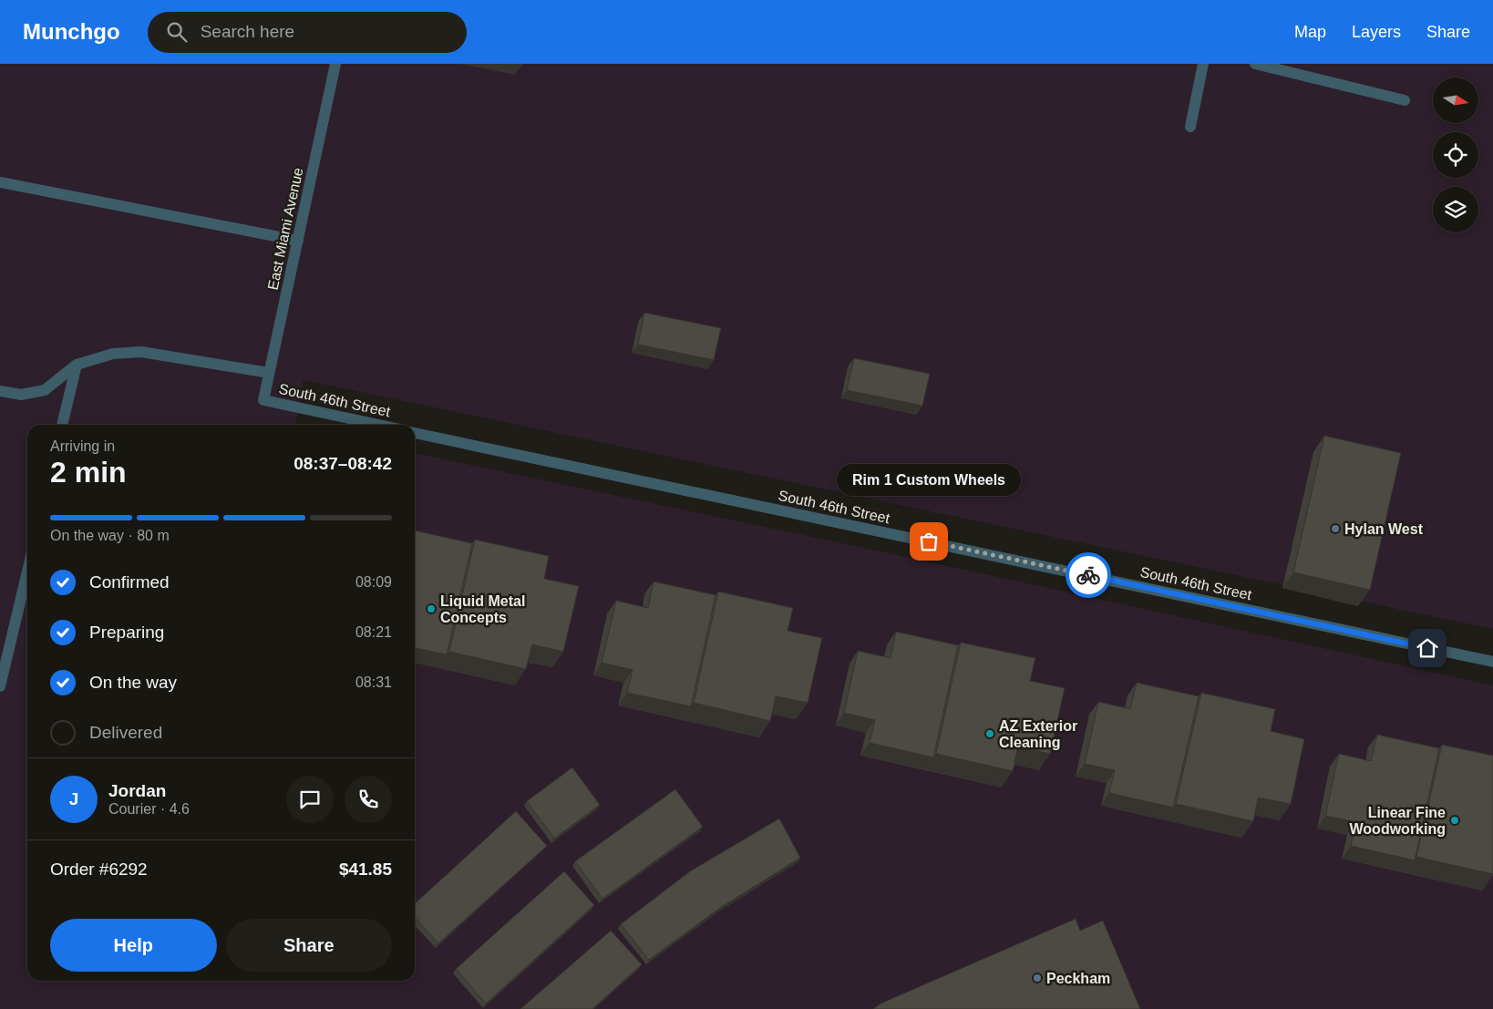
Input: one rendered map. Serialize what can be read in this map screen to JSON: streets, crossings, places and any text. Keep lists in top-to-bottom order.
{
  "streets": {
    "street": ["East Miami Avenue", "South 46th Street"]
  },
  "crossings": [
    ["East Miami Avenue", "South 46th Street"]
  ],
  "places": [
    "Hylan West",
    "Rim 1 Custom Wheels",
    "Liquid Metal Concepts",
    "AZ Exterior Cleaning",
    "Linear Fine Woodworking",
    "Peckham"
  ],
  "north": "right",
  "page": {
    "header": "Munchgo",
    "search": "Search here",
    "nav": ["Map", "Layers", "Share"],
    "heading": ["2 min", "Arriving in", "08:37–08:42"],
    "panel": [
      "Jordan",
      "Courier · 4.6",
      "Order #6292",
      "$41.85"
    ],
    "bubble": "Rim 1 Custom Wheels",
    "bar": "On the way · 80 m",
    "list": [
      ["Confirmed", "08:09"],
      ["Preparing", "08:21"],
      ["On the way", "08:31"],
      "Delivered"
    ],
    "round": "J",
    "buttons": ["Help", "Share"]
  }
}
